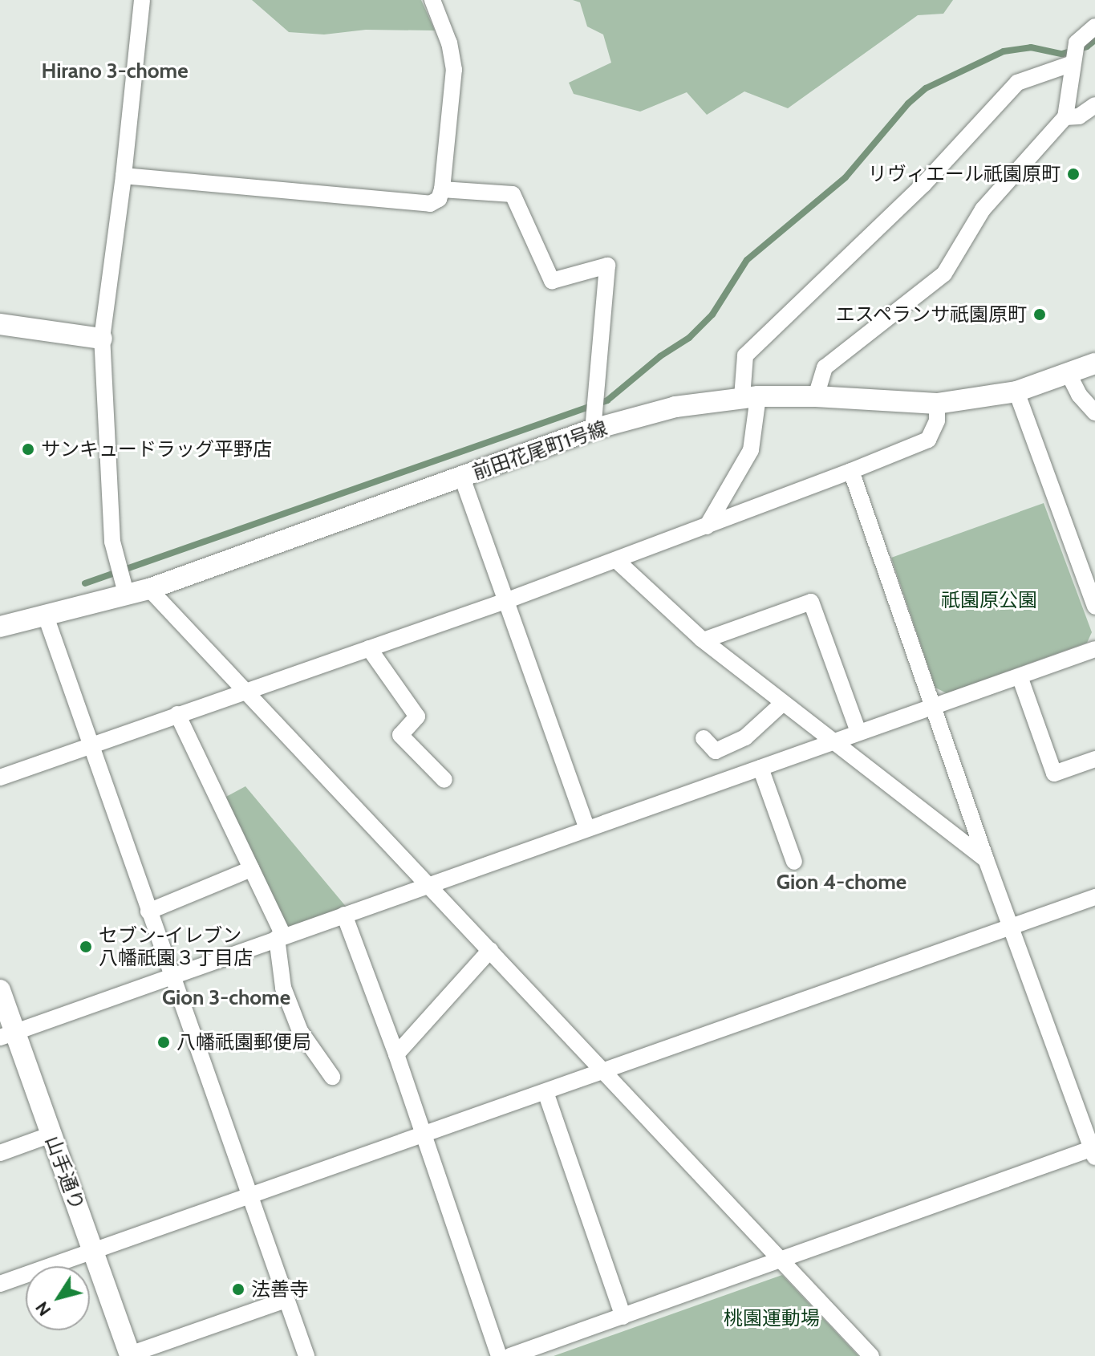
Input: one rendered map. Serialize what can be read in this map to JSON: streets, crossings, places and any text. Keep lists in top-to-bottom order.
{
  "streets": {
    "street": ["前田花尾町1号線", "山手通り"]
  },
  "districts": ["Hirano 3-chome", "Gion 4-chome", "Gion 3-chome"],
  "parks": ["祇園原公園", "桃園運動場"],
  "places": [
    "リヴィエール祇園原町",
    "エスペランサ祇園原町",
    "サンキュードラッグ平野店",
    "セブン-イレブン 八幡祇園３丁目店",
    "八幡祇園郵便局",
    "法善寺"
  ],
  "north": "bottom left"
}
